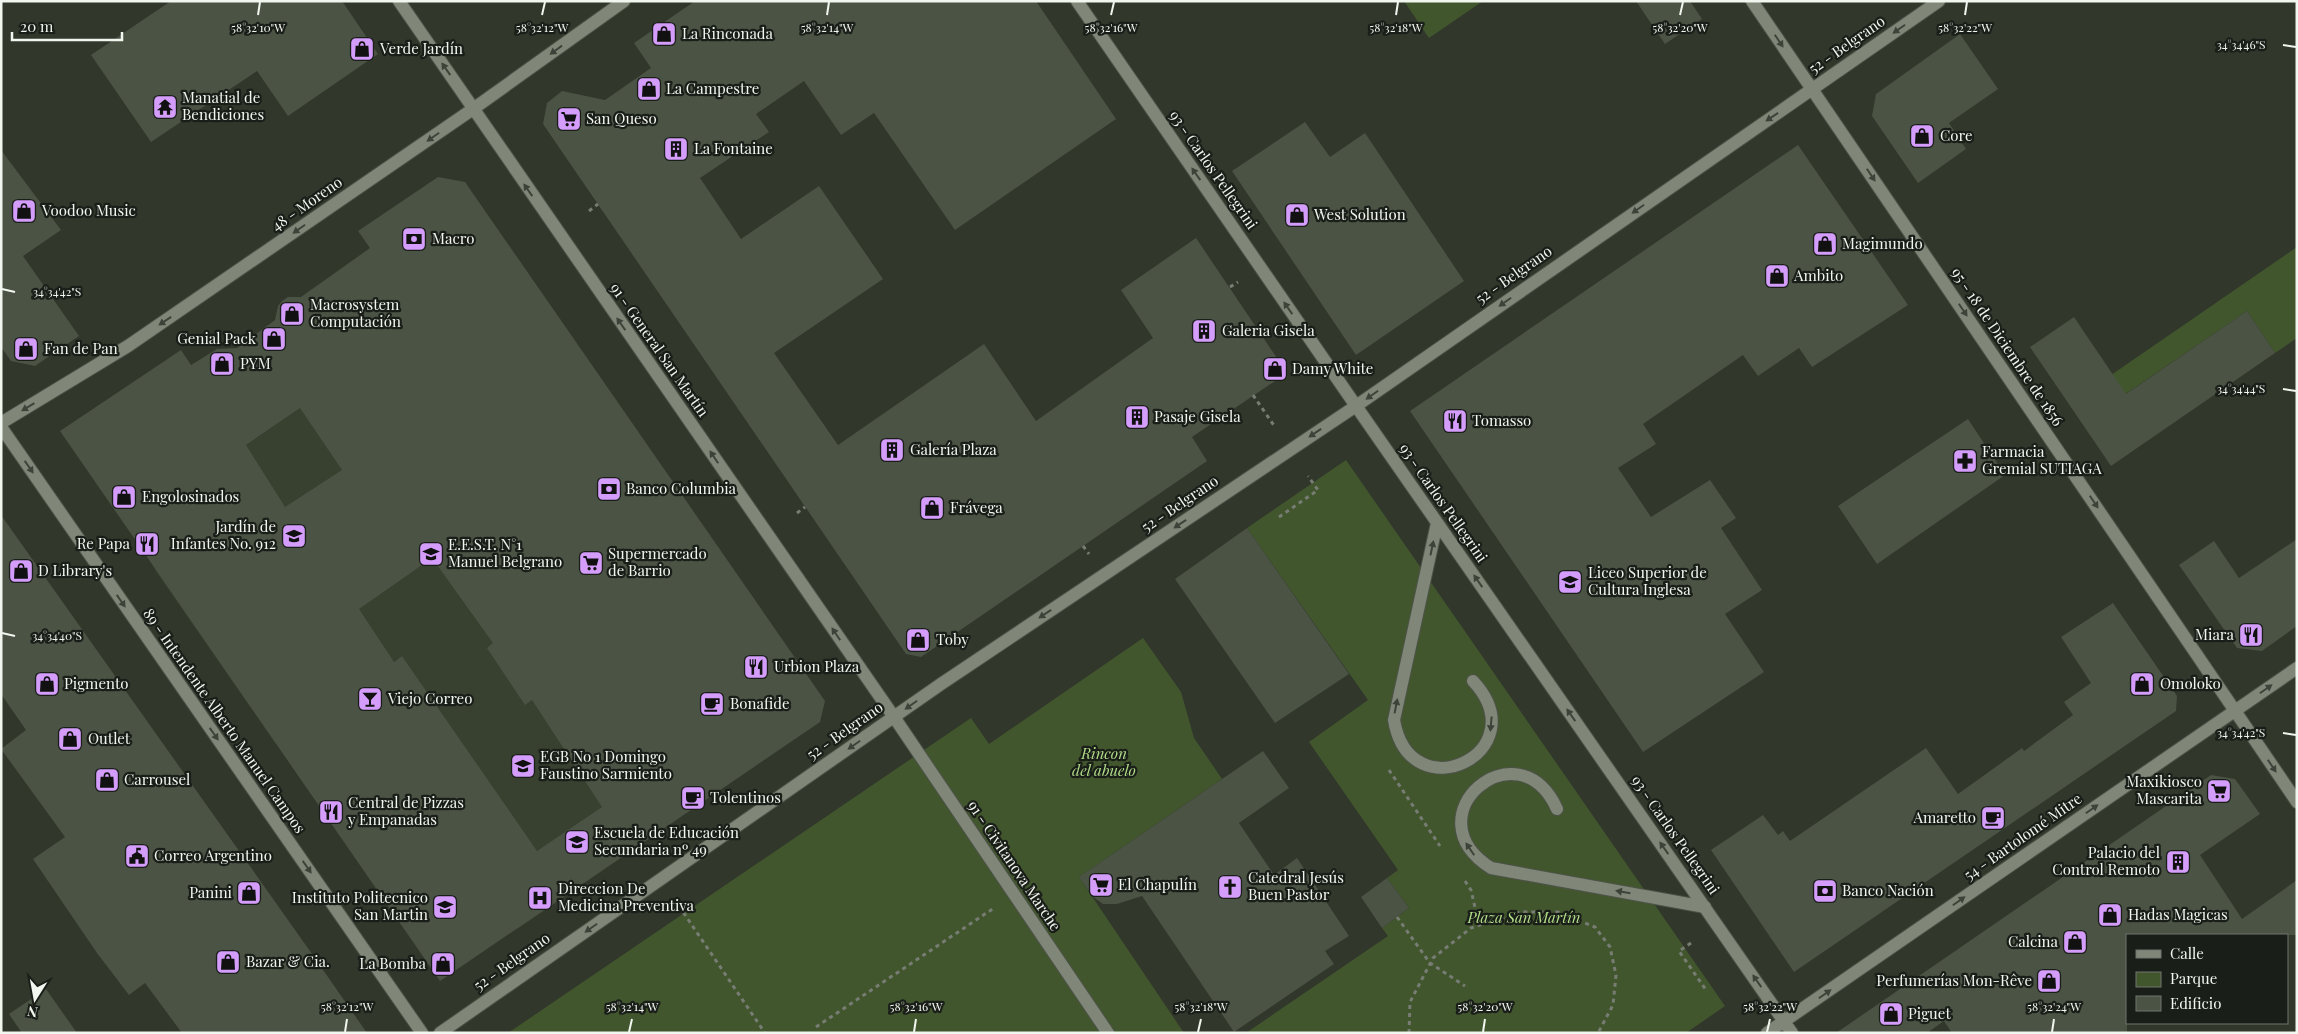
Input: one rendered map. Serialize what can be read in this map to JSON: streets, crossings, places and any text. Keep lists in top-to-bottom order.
{
  "streets": {
    "street": [
      "52 - Belgrano",
      "93 - Carlos Pellegrini",
      "48 - Moreno",
      "95 - 18 de Diciembre de 1856",
      "91 - General San Martín",
      "89 - Intendente Alberto Manuel Campos",
      "54 - Bartolomé Mitre",
      "91 - Civitanova Marche"
    ]
  },
  "crossings": [
    ["52 - Belgrano", "93 - Carlos Pellegrini"],
    ["52 - Belgrano", "95 - 18 de Diciembre de 1856"],
    ["52 - Belgrano", "91 - General San Martín"],
    ["52 - Belgrano", "91 - Civitanova Marche"],
    ["93 - Carlos Pellegrini", "54 - Bartolomé Mitre"],
    ["48 - Moreno", "91 - General San Martín"],
    ["48 - Moreno", "89 - Intendente Alberto Manuel Campos"],
    ["95 - 18 de Diciembre de 1856", "54 - Bartolomé Mitre"],
    ["91 - General San Martín", "91 - Civitanova Marche"]
  ],
  "one_way": [
    "52 - Belgrano",
    "93 - Carlos Pellegrini",
    "48 - Moreno",
    "95 - 18 de Diciembre de 1856",
    "91 - General San Martín",
    "89 - Intendente Alberto Manuel Campos",
    "54 - Bartolomé Mitre"
  ],
  "parks": ["Rincon del abuelo", "Plaza San Martín"],
  "places": {
    "shop": [
      "La Rinconada",
      "Verde Jardín",
      "La Campestre",
      "Core",
      "Voodoo Music",
      "West Solution",
      "Magimundo",
      "Ambito",
      "Macrosystem Computación",
      "Genial Pack",
      "Fan de Pan",
      "PYM",
      "Damy White",
      "Engolosinados",
      "Frávega",
      "D Library's",
      "Toby",
      "Pigmento",
      "Omoloko",
      "Outlet",
      "Carrousel",
      "Panini",
      "Hadas Magicas",
      "Calcina",
      "Bazar & Cia.",
      "La Bomba",
      "Perfumerías Mon-Rêve",
      "Piguet"
    ],
    "temple": ["Manatial de Bendiciones"],
    "supermarket": [
      "San Queso",
      "Supermercado de Barrio",
      "Maxikiosco Mascarita",
      "El Chapulín"
    ],
    "building": [
      "La Fontaine",
      "Galeria Gisela",
      "Pasaje Gisela",
      "Galería Plaza",
      "Palacio del Control Remoto"
    ],
    "bank": ["Macro", "Banco Columbia", "Banco Nación"],
    "restaurant": [
      "Tomasso",
      "Re Papa",
      "Miara",
      "Urbion Plaza",
      "Central de Pizzas y Empanadas"
    ],
    "pharmacy": ["Farmacia Gremial SUTIAGA"],
    "school or university": [
      "Jardín de Infantes No. 912",
      "E.E.S.T. N°1 Manuel Belgrano",
      "Liceo Superior de Cultura Inglesa",
      "EGB No 1 Domingo Faustino Sarmiento",
      "Escuela de Educación Secundaria nº 49",
      "Instituto Politecnico San Martin"
    ],
    "bar": ["Viejo Correo"],
    "cafe": ["Bonafide", "Tolentinos", "Amaretto"],
    "public building": ["Correo Argentino"],
    "church": ["Catedral Jesús Buen Pastor"],
    "hospital": ["Direccion De Medicina Preventiva"]
  },
  "legend": ["Calle", "Parque", "Edificio"],
  "scale_bar": "20 m",
  "north": "bottom",
  "coordinates": [
    "58°32'10\"W",
    "58°32'12\"W",
    "58°32'14\"W",
    "58°32'16\"W",
    "58°32'18\"W",
    "58°32'20\"W",
    "58°32'22\"W",
    "34°34'46\"S",
    "34°34'42\"S",
    "34°34'44\"S",
    "34°34'40\"S",
    "58°32'24\"W"
  ]
}
